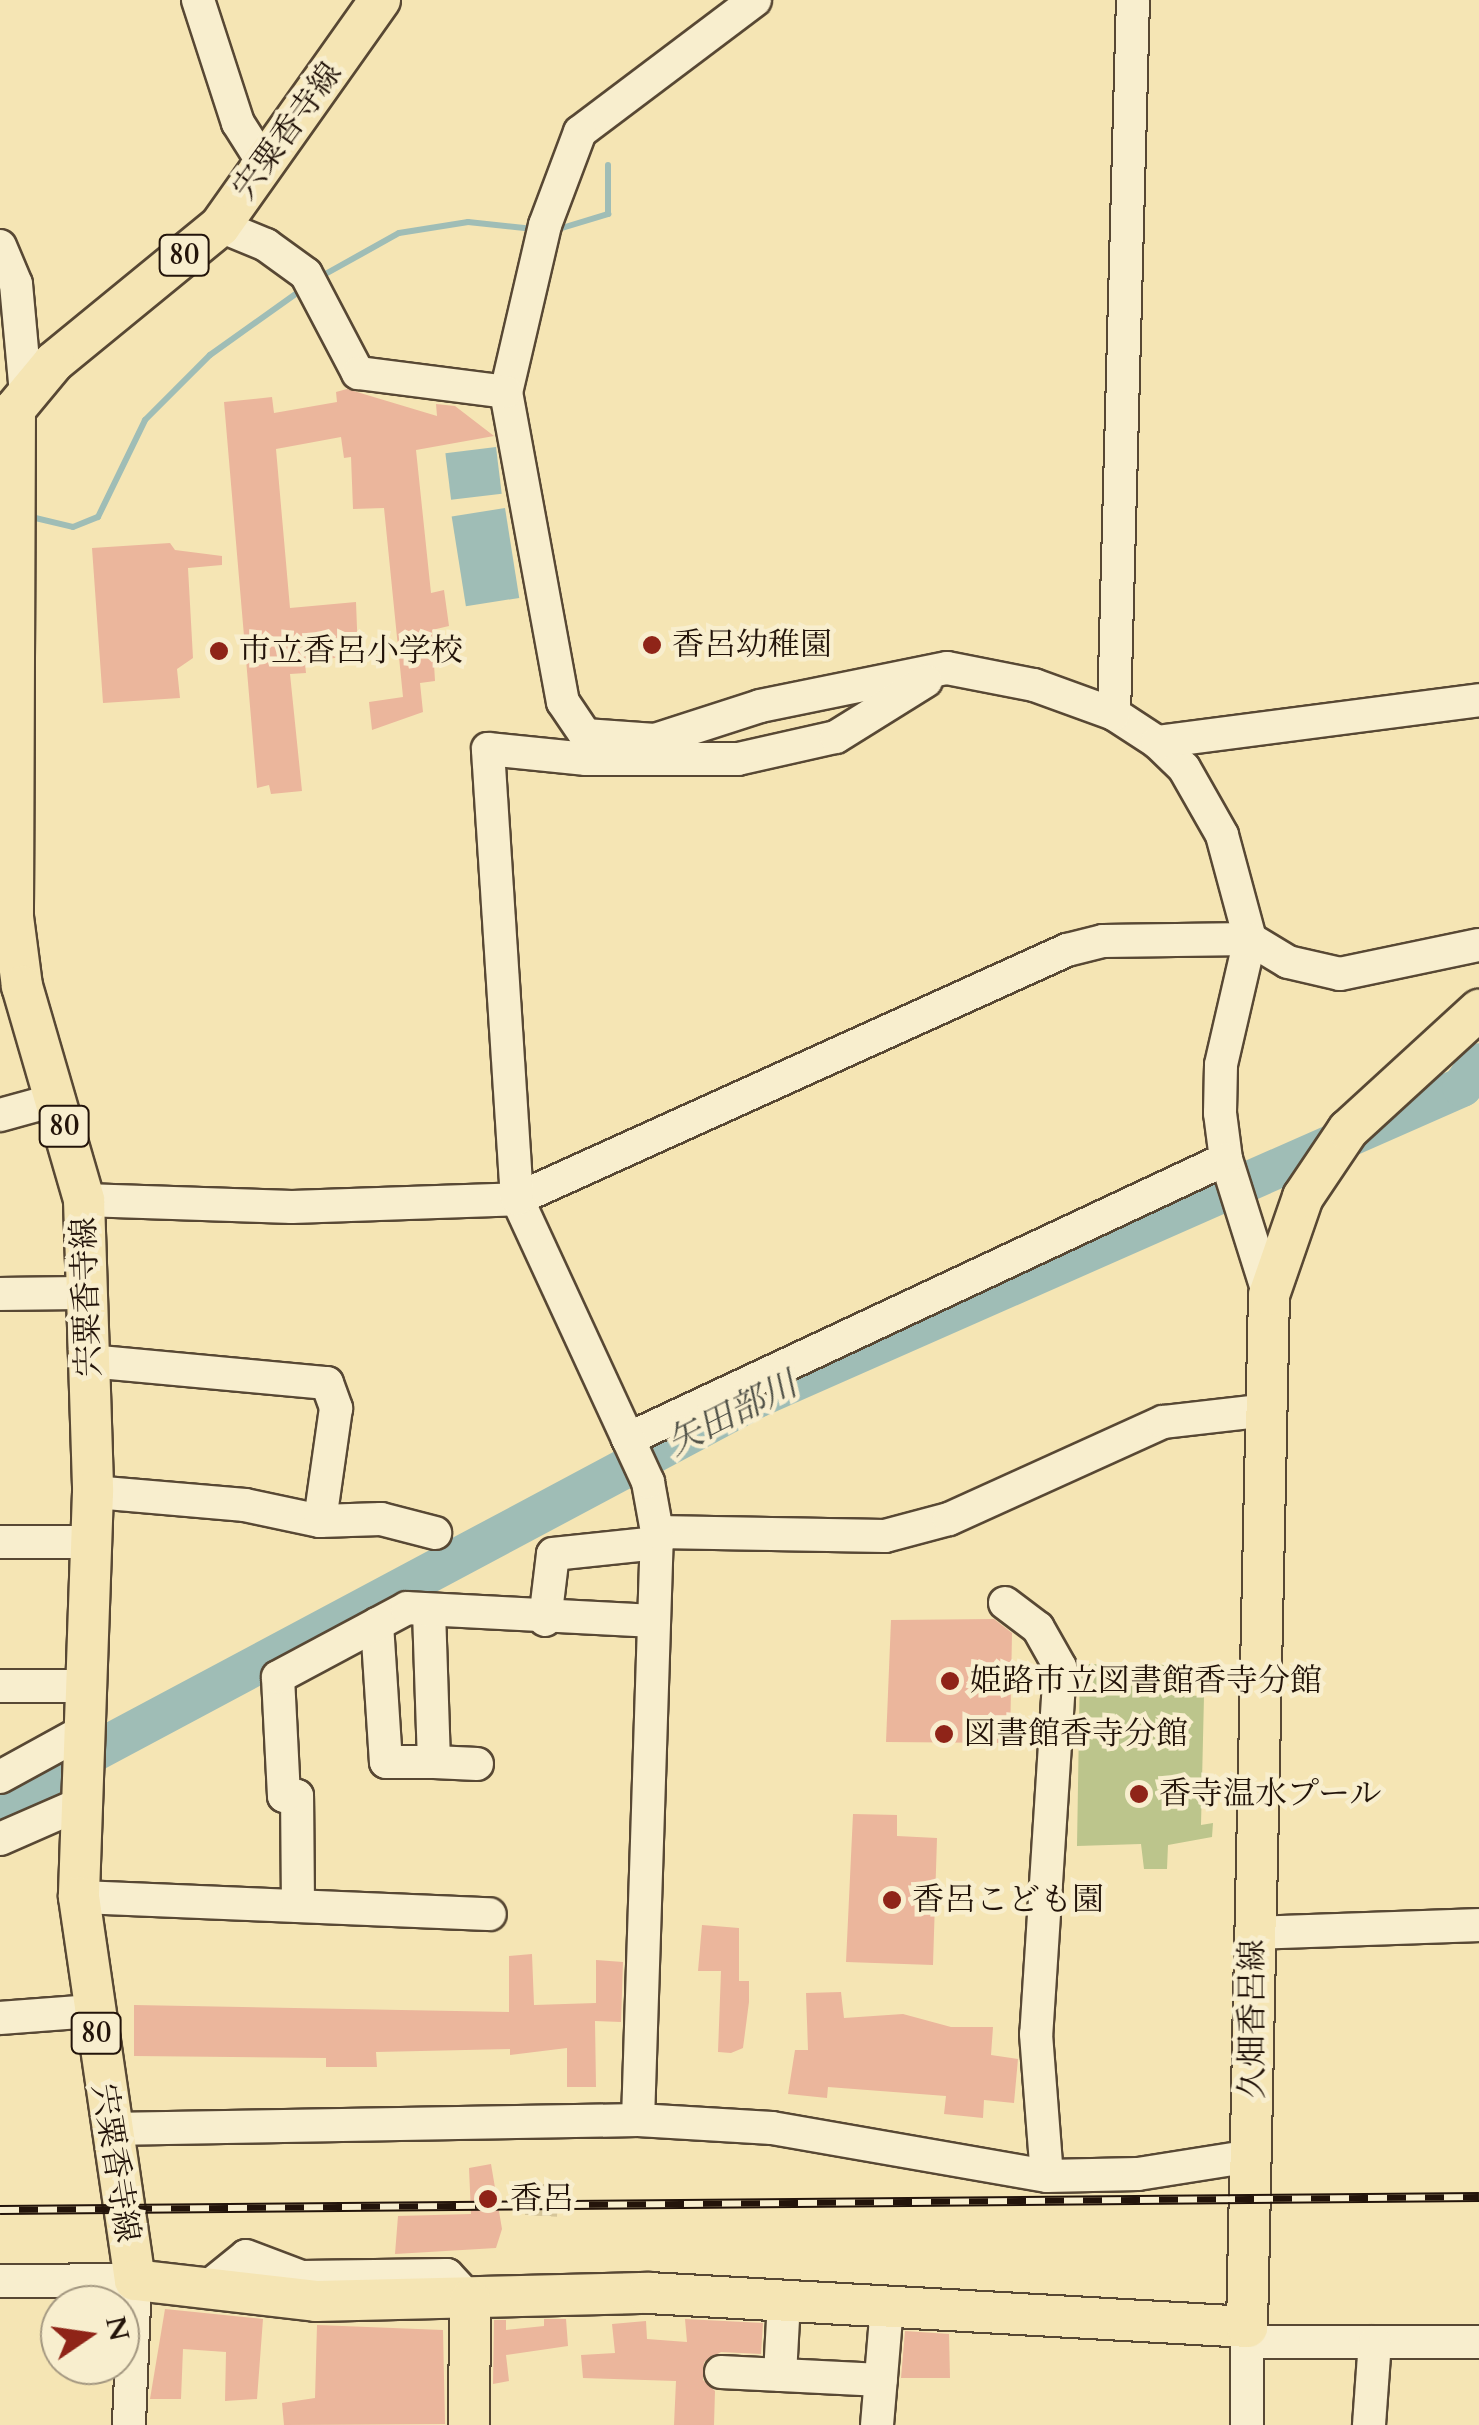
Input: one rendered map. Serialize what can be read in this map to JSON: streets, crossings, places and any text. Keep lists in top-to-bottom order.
{
  "streets": {
    "main road": ["宍粟香寺線", "80", "久畑香呂線"]
  },
  "water": ["矢田部川"],
  "places": [
    "香呂幼稚園",
    "市立香呂小学校",
    "姫路市立図書館香寺分館",
    "図書館香寺分館",
    "香寺温水プール",
    "香呂こども園",
    "香呂"
  ],
  "north": "right"
}
